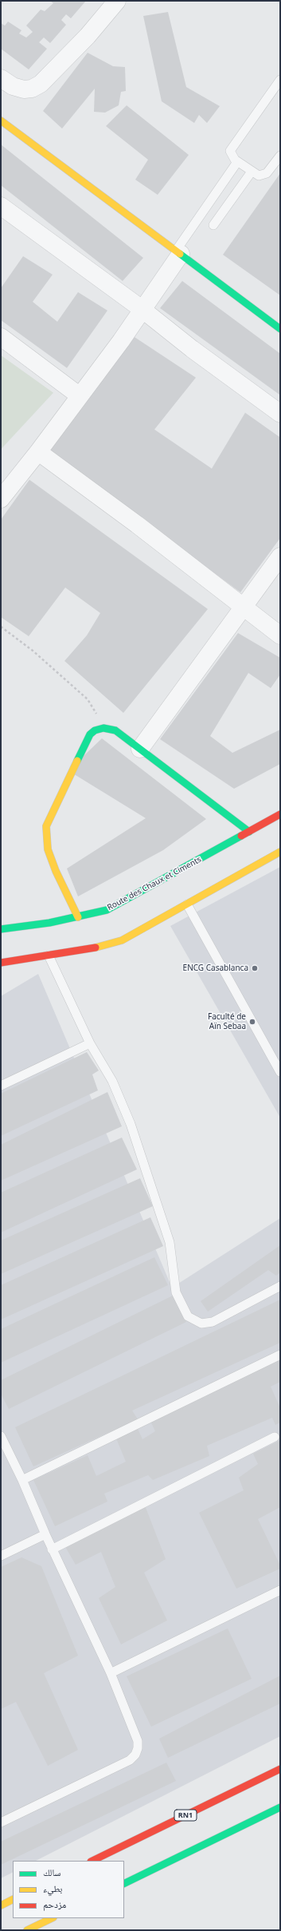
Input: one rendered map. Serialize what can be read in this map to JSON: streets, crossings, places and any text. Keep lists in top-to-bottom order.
{
  "streets": {
    "main road": ["Route des Chaux et Ciments", "RN1"]
  },
  "places": ["ENCG Casablanca", "Faculté de Aïn Sebaa"],
  "legend": ["سالك", "بطيء", "مزدحم"]
}
